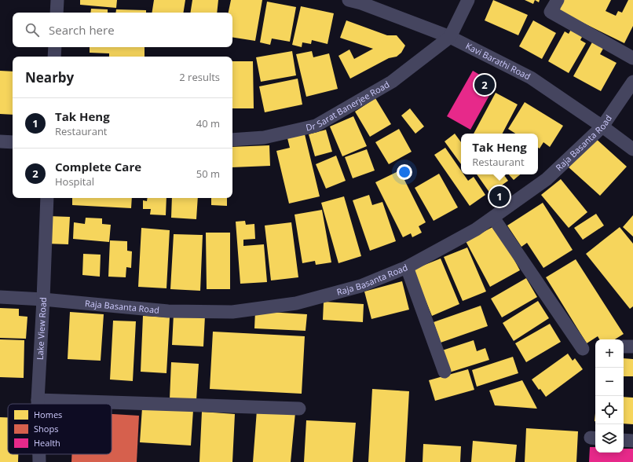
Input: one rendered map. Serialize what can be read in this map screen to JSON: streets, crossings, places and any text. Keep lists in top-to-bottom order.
{
  "streets": {
    "street": [
      "Kavi Barathi Road",
      "Dr Sarat Banerjee Road",
      "Raja Basanta Road",
      "Lake View Road"
    ]
  },
  "crossings": [
    ["Kavi Barathi Road", "Dr Sarat Banerjee Road"],
    ["Kavi Barathi Road", "Raja Basanta Road"],
    ["Raja Basanta Road", "Lake View Road"]
  ],
  "legend": ["Homes", "Shops", "Health"],
  "page": {
    "search": "Search here",
    "heading": ["Nearby", "2 results"],
    "pins": ["2", "1"],
    "list": [
      {
        "mark": "1",
        "name": "Tak Heng",
        "note": "Restaurant",
        "value": "40 m"
      },
      {
        "mark": "2",
        "name": "Complete Care",
        "note": "Hospital",
        "value": "50 m"
      }
    ],
    "popup": ["Tak Heng", "Restaurant"],
    "map_buttons": ["+", "−"]
  }
}
